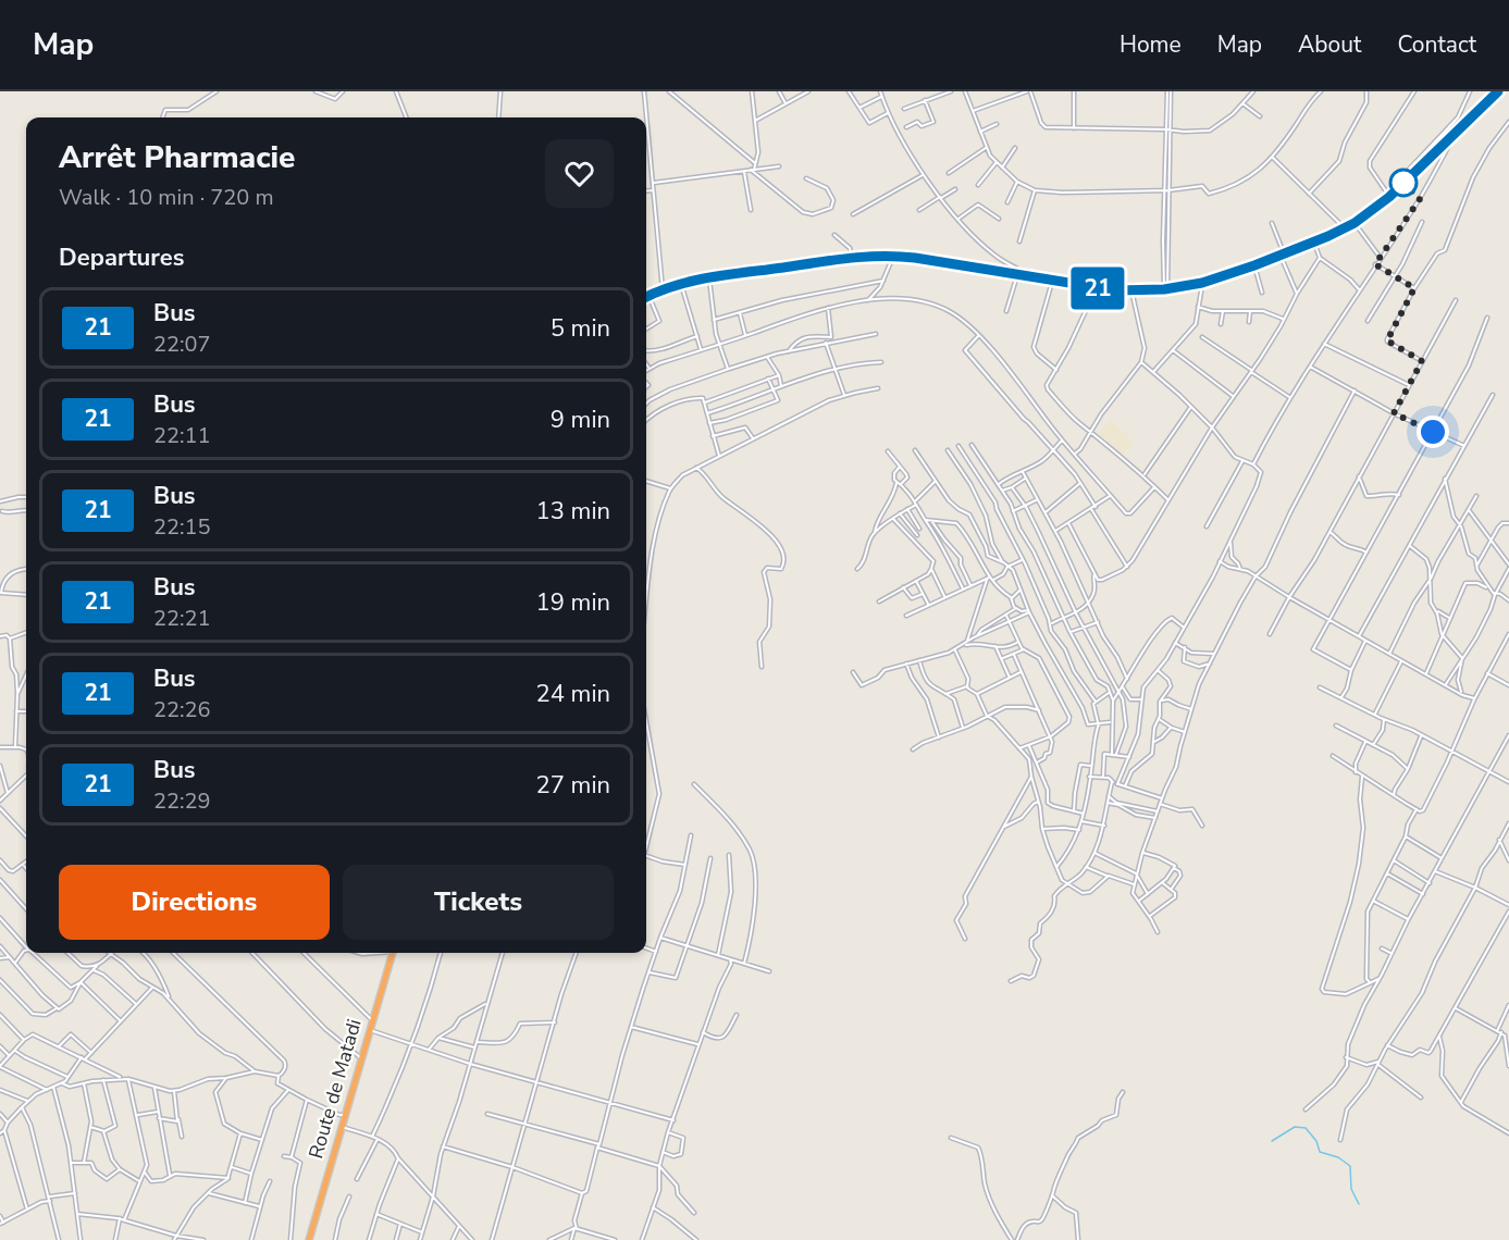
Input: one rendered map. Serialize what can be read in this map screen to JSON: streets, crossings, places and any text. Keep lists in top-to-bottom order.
{
  "streets": {
    "highway": ["Route de Matadi"]
  },
  "lines": ["bus line 21"],
  "page": {
    "header": "Map",
    "nav": [
      "Home",
      "Map",
      "About",
      "Contact"
    ],
    "on_map": "21",
    "heading": [
      ["Arrêt Pharmacie", "Walk · 10 min · 720 m"],
      "Departures"
    ],
    "list": [
      {
        "mark": "21",
        "name": "Bus",
        "note": "22:07",
        "value": "5 min"
      },
      {
        "mark": "21",
        "name": "Bus",
        "note": "22:11",
        "value": "9 min"
      },
      {
        "mark": "21",
        "name": "Bus",
        "note": "22:15",
        "value": "13 min"
      },
      {
        "mark": "21",
        "name": "Bus",
        "note": "22:21",
        "value": "19 min"
      },
      {
        "mark": "21",
        "name": "Bus",
        "note": "22:26",
        "value": "24 min"
      },
      {
        "mark": "21",
        "name": "Bus",
        "note": "22:29",
        "value": "27 min"
      }
    ],
    "buttons": ["Directions", "Tickets"]
  }
}
